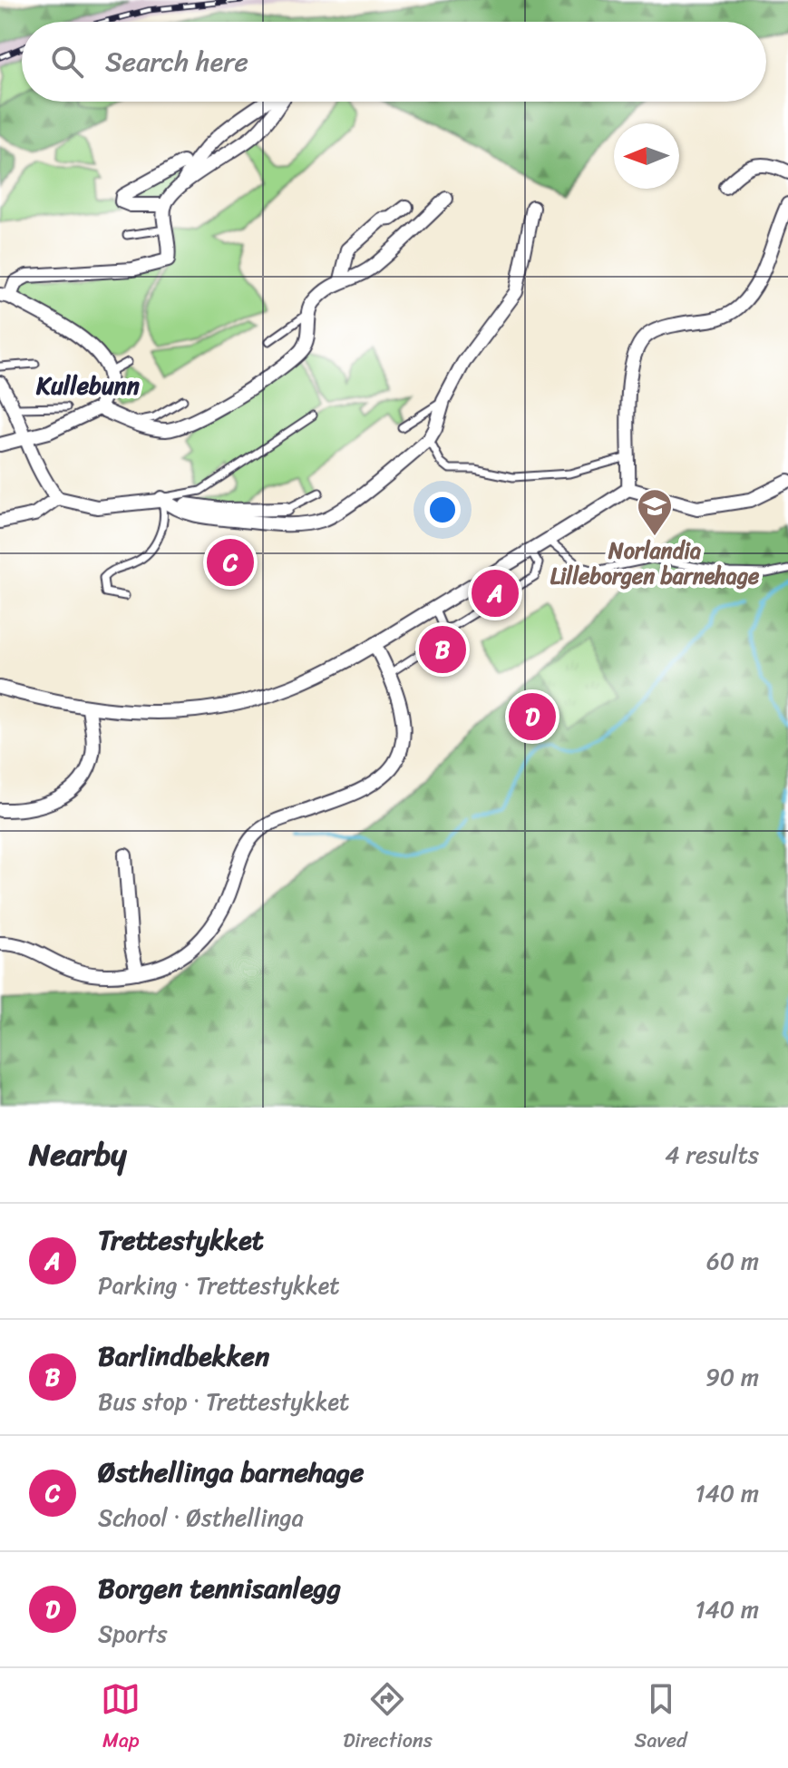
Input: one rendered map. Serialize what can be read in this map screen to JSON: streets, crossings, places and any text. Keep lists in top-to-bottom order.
{
  "districts": ["Kullebunn"],
  "places": {
    "school or university": ["Norlandia Lilleborgen barnehage"]
  },
  "north": "left",
  "page": {
    "search": "Search here",
    "pins": [
      "C",
      "A",
      "B",
      "D"
    ],
    "heading": ["Nearby", "4 results"],
    "list": [
      {
        "mark": "A",
        "name": "Trettestykket",
        "note": "Parking · Trettestykket",
        "value": "60 m"
      },
      {
        "mark": "B",
        "name": "Barlindbekken",
        "note": "Bus stop · Trettestykket",
        "value": "90 m"
      },
      {
        "mark": "C",
        "name": "Østhellinga barnehage",
        "note": "School · Østhellinga",
        "value": "140 m"
      },
      {
        "mark": "D",
        "name": "Borgen tennisanlegg",
        "note": "Sports",
        "value": "140 m"
      }
    ],
    "nav": ["Map", "Directions", "Saved"]
  }
}
